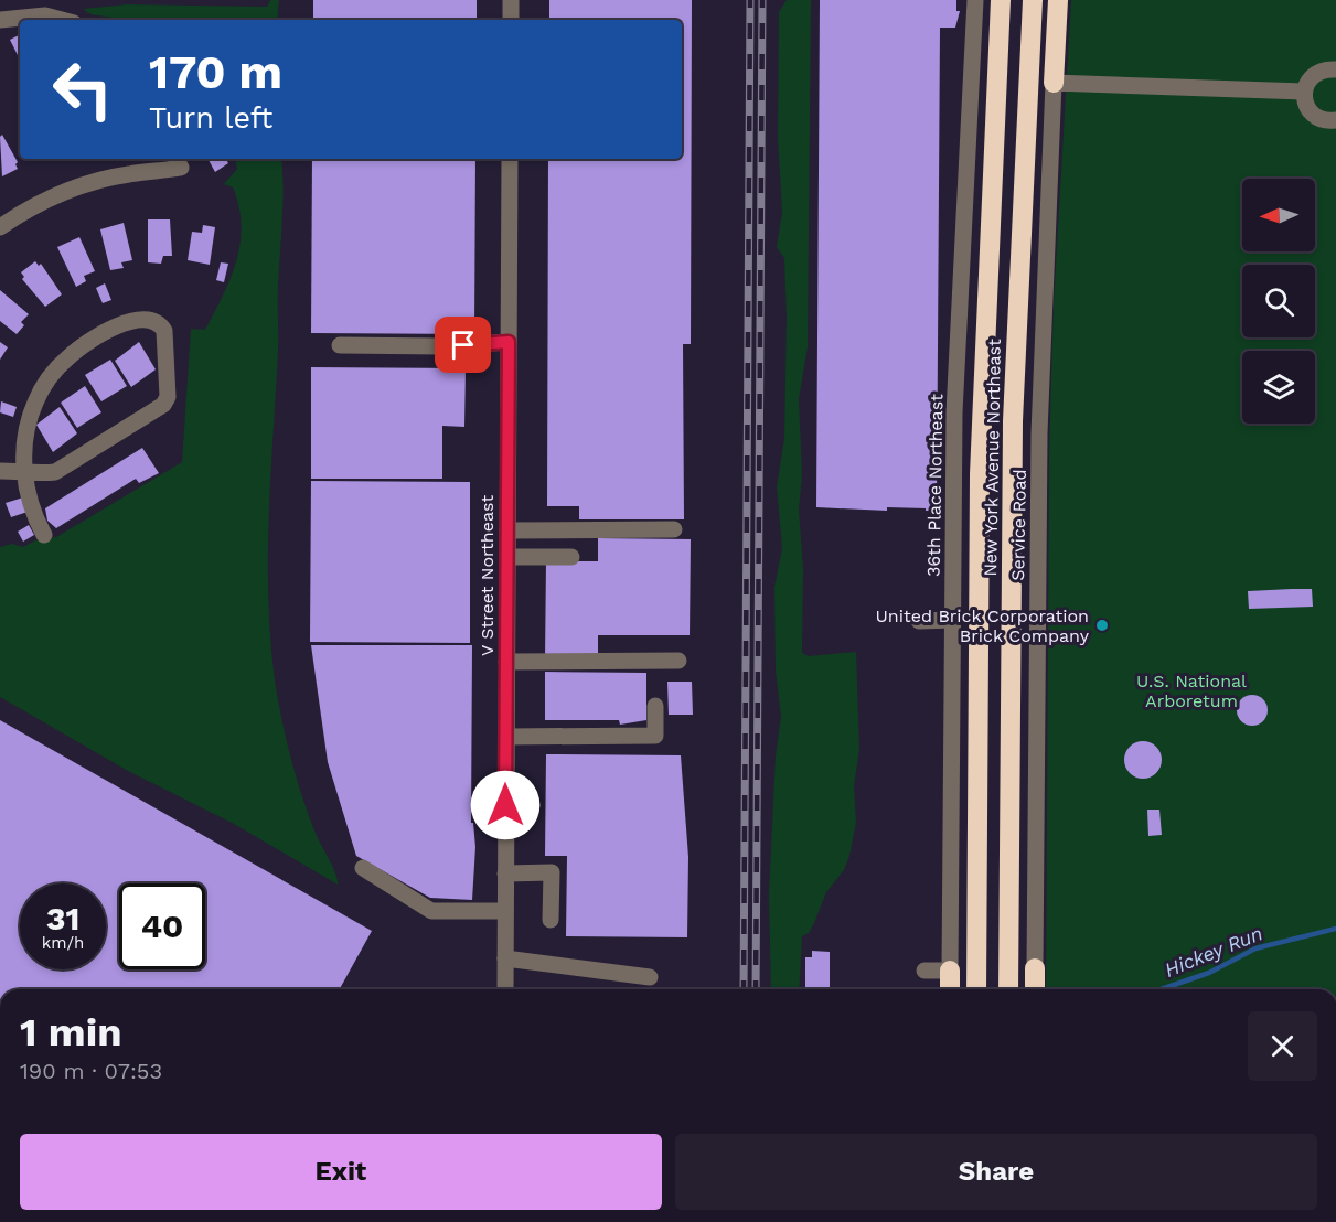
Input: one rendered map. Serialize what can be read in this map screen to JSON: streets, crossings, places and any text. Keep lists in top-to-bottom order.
{
  "streets": {
    "highway": ["New York Avenue Northeast"],
    "street": ["36th Place Northeast", "Service Road", "V Street Northeast"]
  },
  "water": ["Hickey Run"],
  "parks": ["U.S. National Arboretum"],
  "places": ["United Brick Corporation Brick Company"],
  "north": "left",
  "page": {
    "turn": ["170 m", "Turn left"],
    "speed": "31 km/h",
    "limit": "40",
    "heading": ["1 min", "190 m · 07:53"],
    "buttons": ["Exit", "Share"]
  }
}
